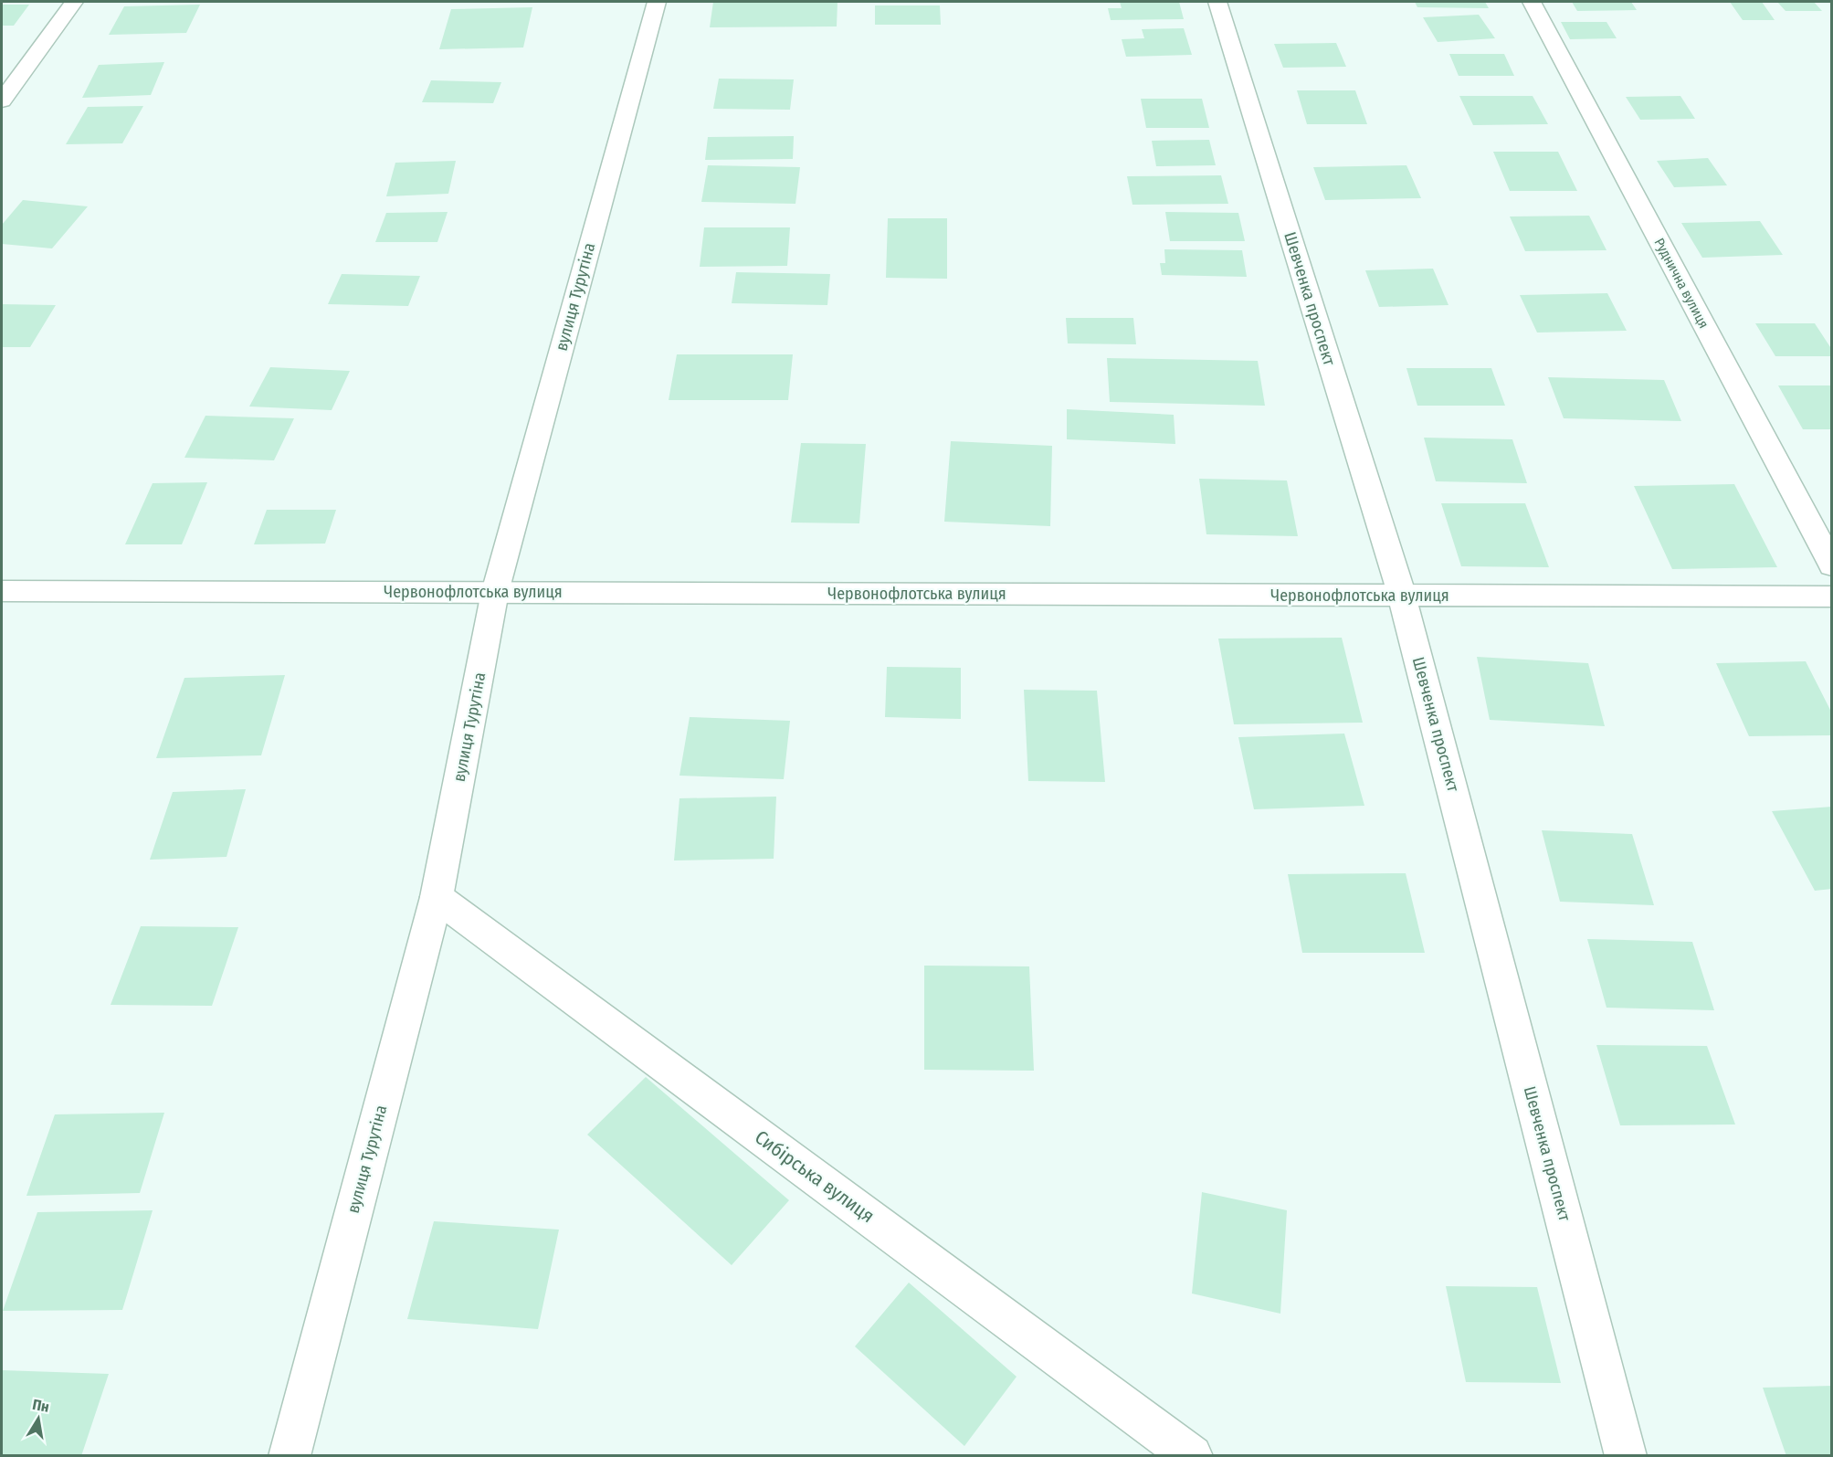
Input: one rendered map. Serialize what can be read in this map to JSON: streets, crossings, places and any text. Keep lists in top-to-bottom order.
{
  "streets": {
    "street": [
      "Руднична вулиця",
      "вулиця Турутіна",
      "Шевченка проспект",
      "Червонофлотська вулиця",
      "Сибірська вулиця"
    ]
  },
  "crossings": [
    ["вулиця Турутіна", "Червонофлотська вулиця"],
    ["вулиця Турутіна", "Сибірська вулиця"],
    ["Шевченка проспект", "Червонофлотська вулиця"]
  ],
  "north": "top"
}
